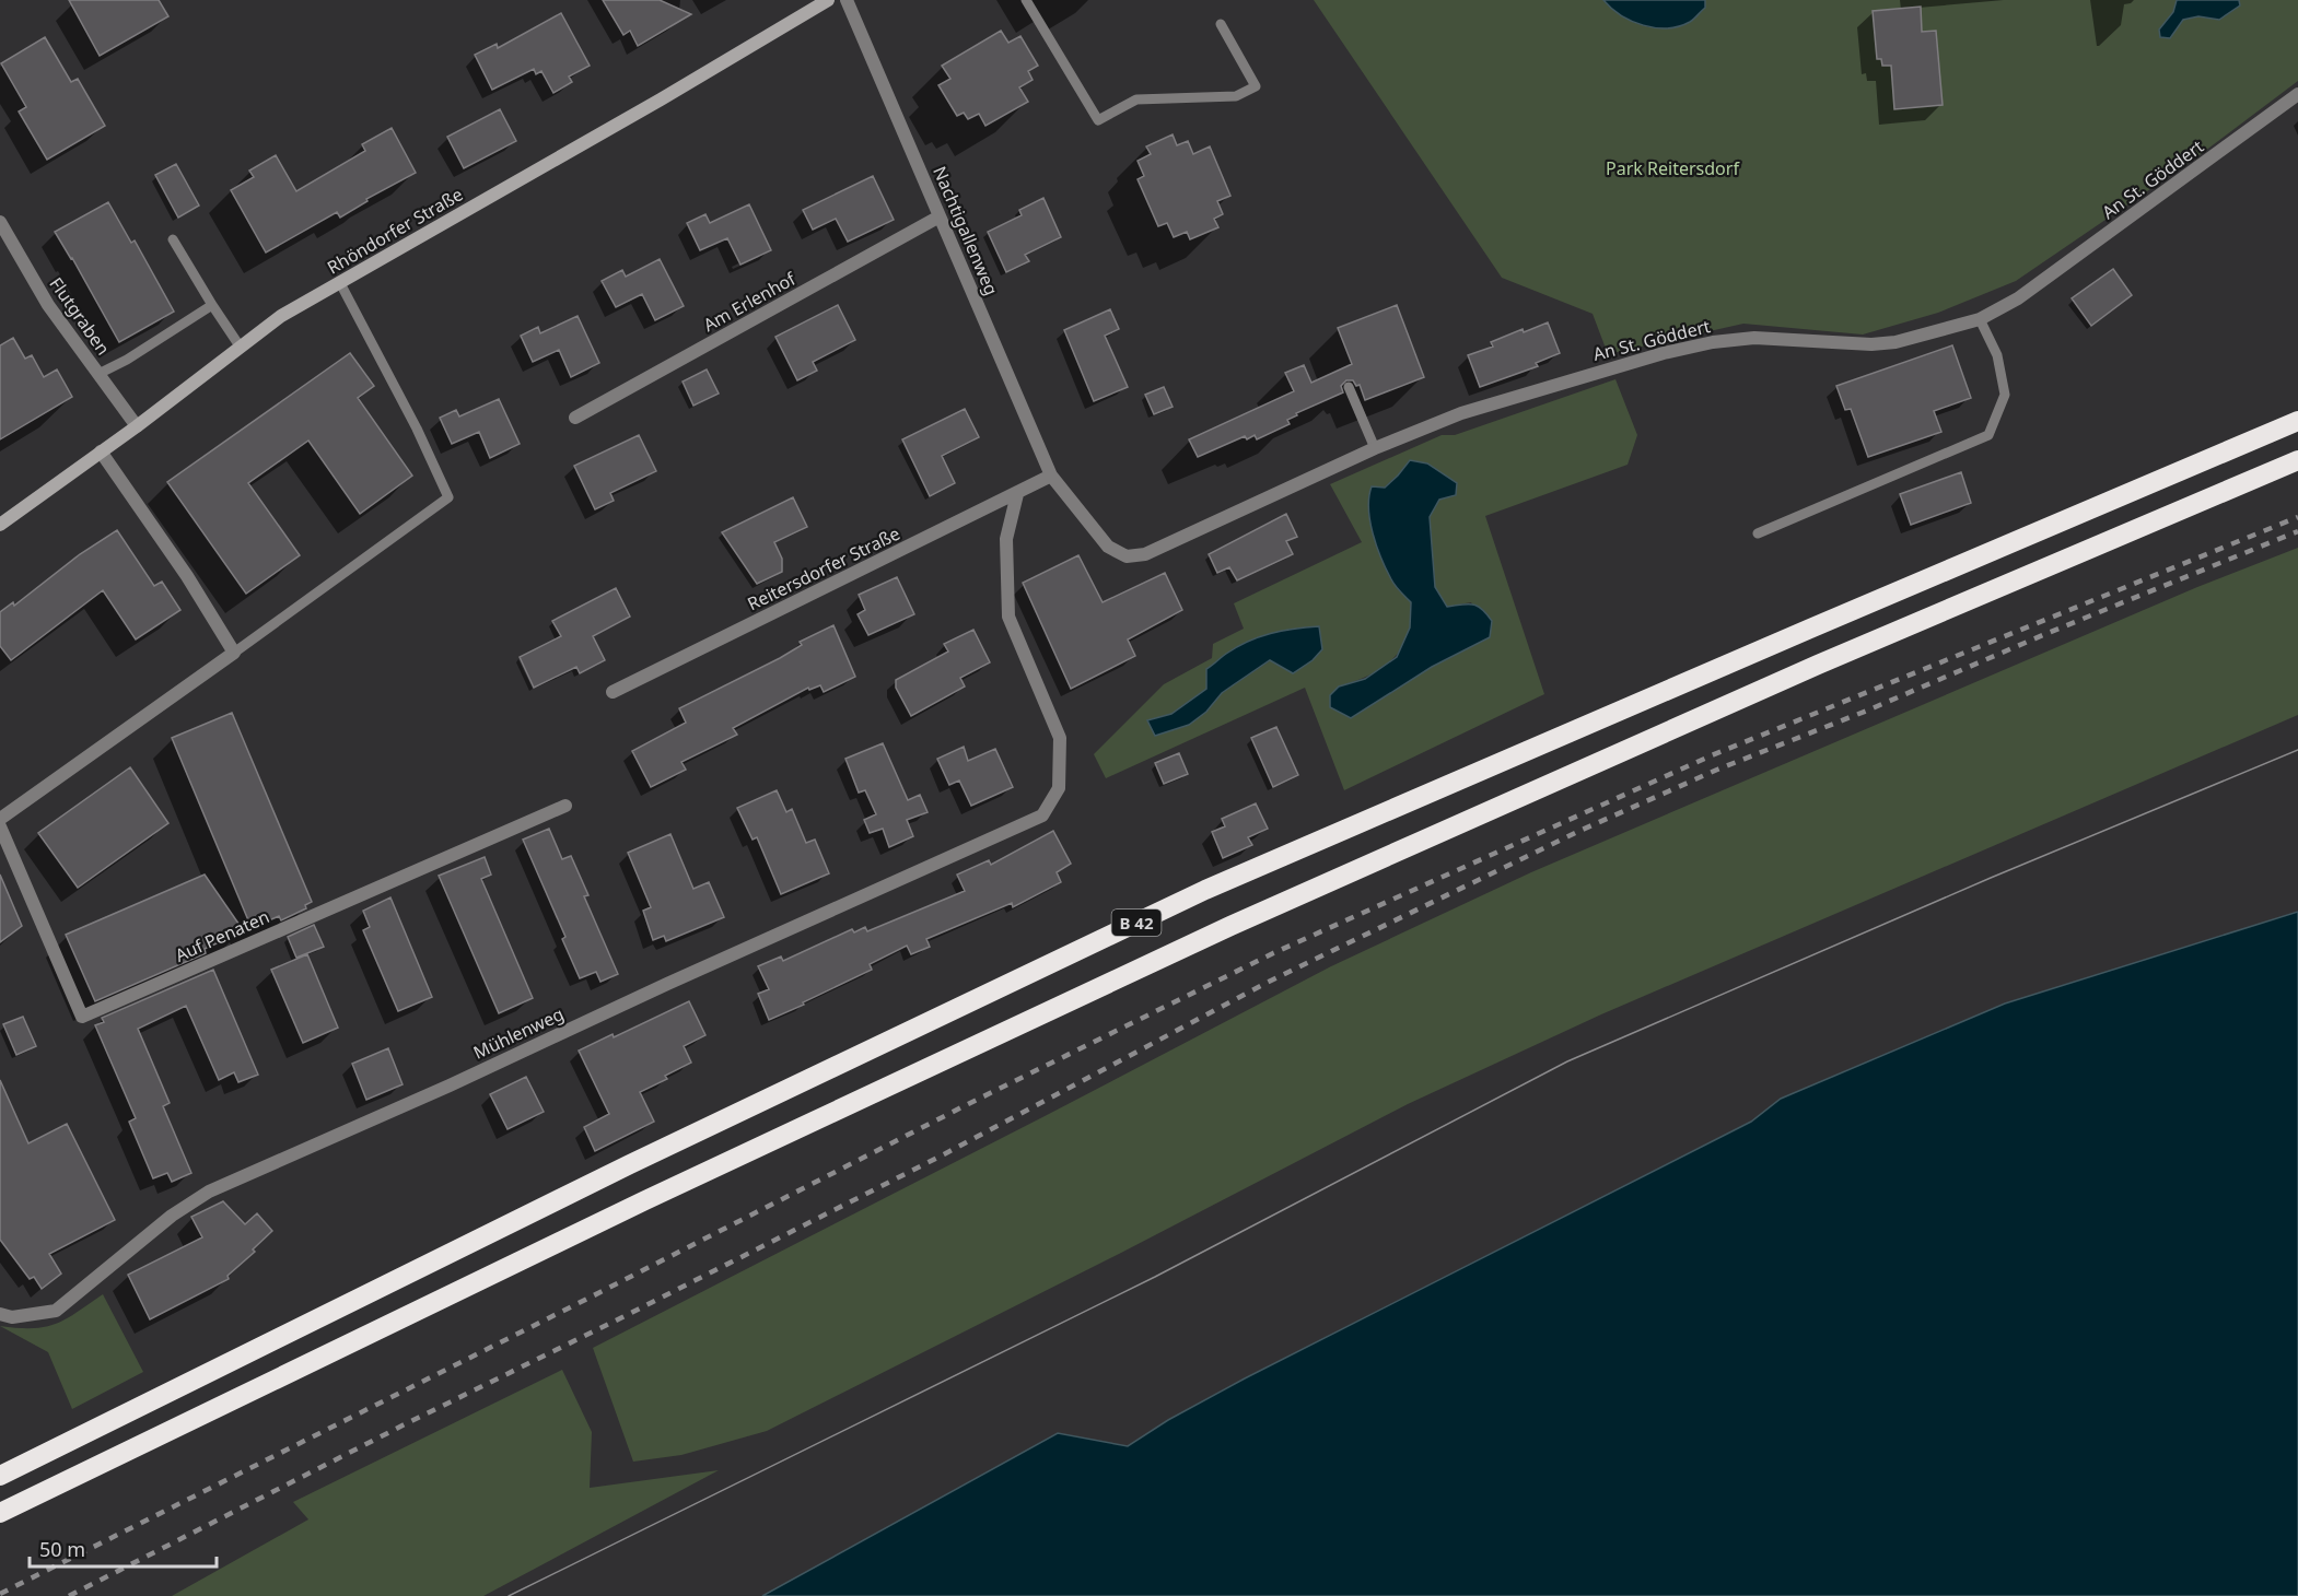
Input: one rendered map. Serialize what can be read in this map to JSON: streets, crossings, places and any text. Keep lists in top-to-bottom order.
{
  "streets": {
    "highway": ["B 42"],
    "main road": ["Rhöndorfer Straße"],
    "street": [
      "An St. Göddert",
      "Nachtigallenweg",
      "Am Erlenhof",
      "Flutgraben",
      "Reitersdorfer Straße",
      "Auf Penaten",
      "Mühlenweg"
    ]
  },
  "crossings": [
    ["An St. Göddert", "Nachtigallenweg"],
    ["An St. Göddert", "Reitersdorfer Straße"],
    ["Rhöndorfer Straße", "Flutgraben"],
    ["Nachtigallenweg", "Am Erlenhof"],
    ["Nachtigallenweg", "Reitersdorfer Straße"],
    ["Reitersdorfer Straße", "Mühlenweg"]
  ],
  "parks": ["Park Reitersdorf"],
  "scale_bar": "50 m"
}
